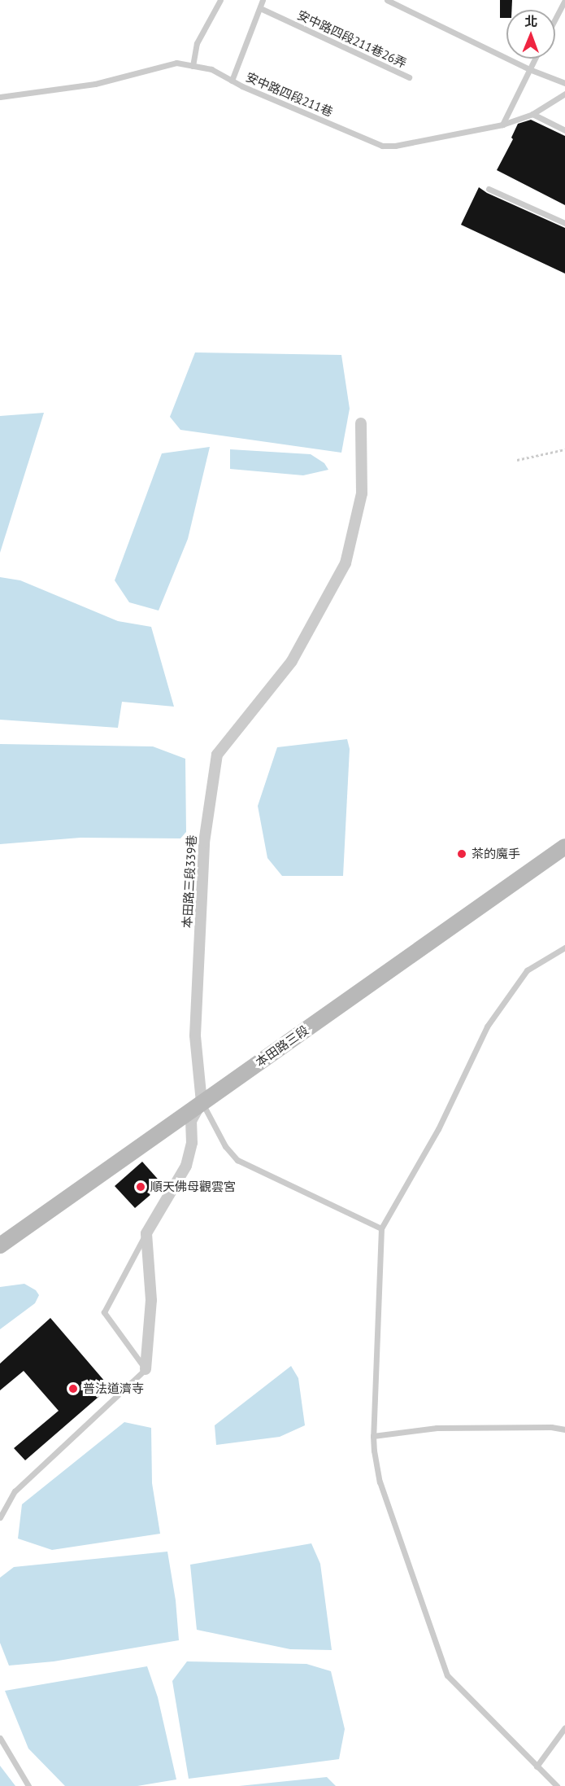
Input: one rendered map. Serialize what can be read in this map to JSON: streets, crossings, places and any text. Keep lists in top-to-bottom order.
{
  "streets": {
    "street": ["本田路三段339巷", "本田路三段"],
    "lane": ["安中路四段211巷26弄", "安中路四段211巷"]
  },
  "crossings": [
    ["本田路三段339巷", "本田路三段"]
  ],
  "places": ["茶的魔手", "順天佛母觀雲宮", "普法道濟寺"],
  "north": "top"
}
